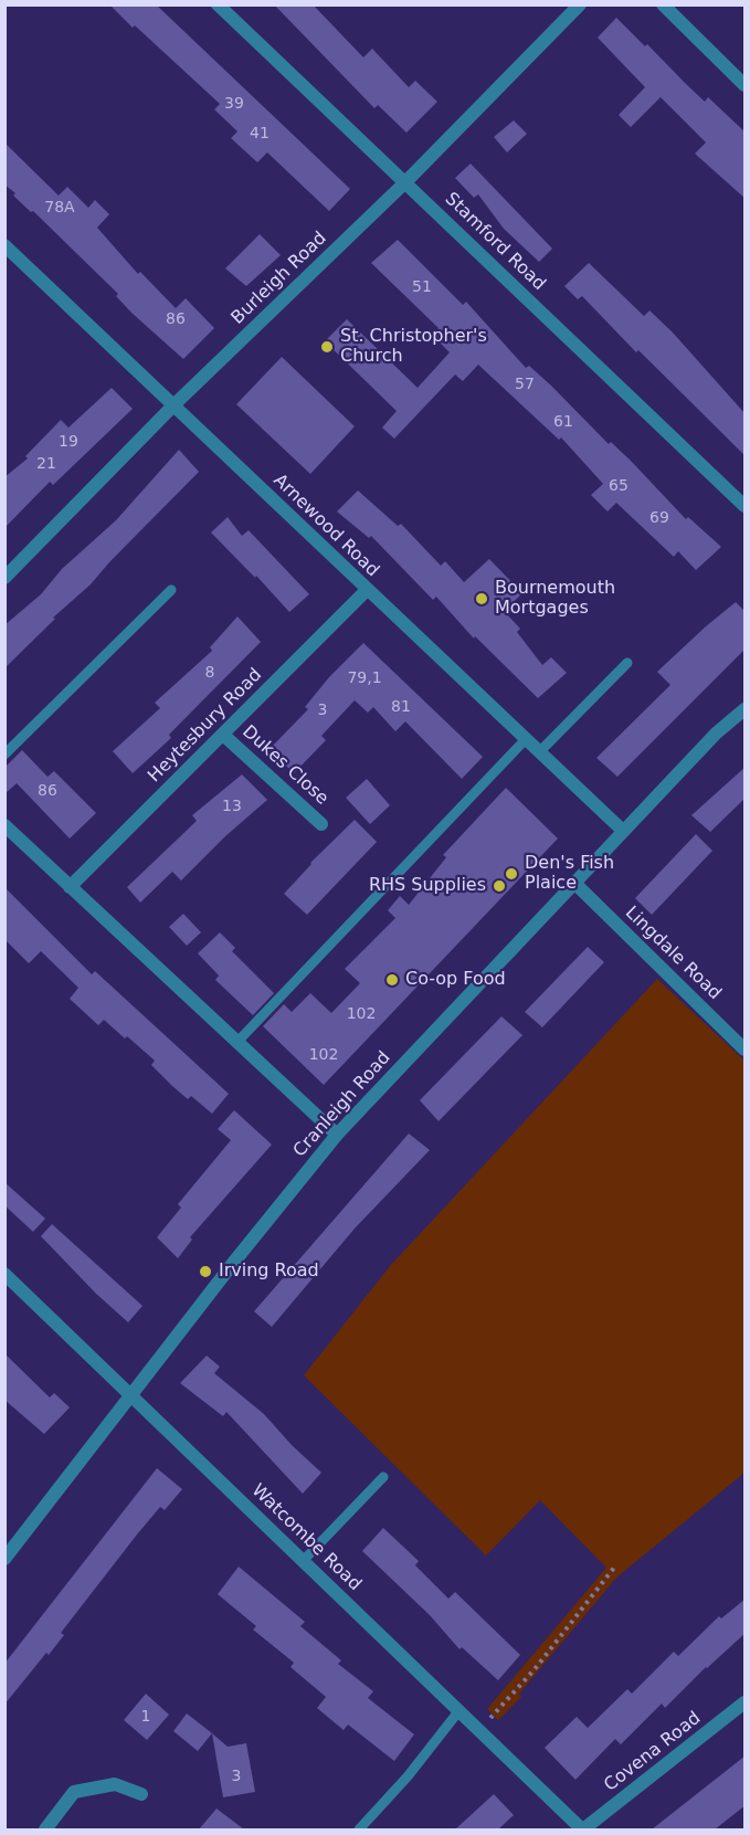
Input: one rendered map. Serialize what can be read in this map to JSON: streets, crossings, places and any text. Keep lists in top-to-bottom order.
{
  "streets": {
    "street": [
      "Stamford Road",
      "Burleigh Road",
      "Arnewood Road",
      "Heytesbury Road",
      "Dukes Close",
      "Lingdale Road",
      "Cranleigh Road",
      "Watcombe Road",
      "Covena Road"
    ]
  },
  "crossings": [
    ["Stamford Road", "Burleigh Road"],
    ["Burleigh Road", "Arnewood Road"],
    ["Arnewood Road", "Heytesbury Road"],
    ["Arnewood Road", "Cranleigh Road"],
    ["Heytesbury Road", "Dukes Close"],
    ["Lingdale Road", "Cranleigh Road"],
    ["Cranleigh Road", "Watcombe Road"],
    ["Watcombe Road", "Covena Road"]
  ],
  "places": [
    "St. Christopher's Church",
    "Bournemouth Mortgages",
    "Den's Fish Plaice",
    "RHS Supplies",
    "Co-op Food",
    "Irving Road"
  ],
  "house_numbers": [
    "39",
    "41",
    "78A",
    "51",
    "86",
    "57",
    "61",
    "19",
    "21",
    "65",
    "69",
    "8",
    "79,1",
    "81",
    "3",
    "86",
    "13",
    "102",
    "102",
    "1",
    "3"
  ]
}
